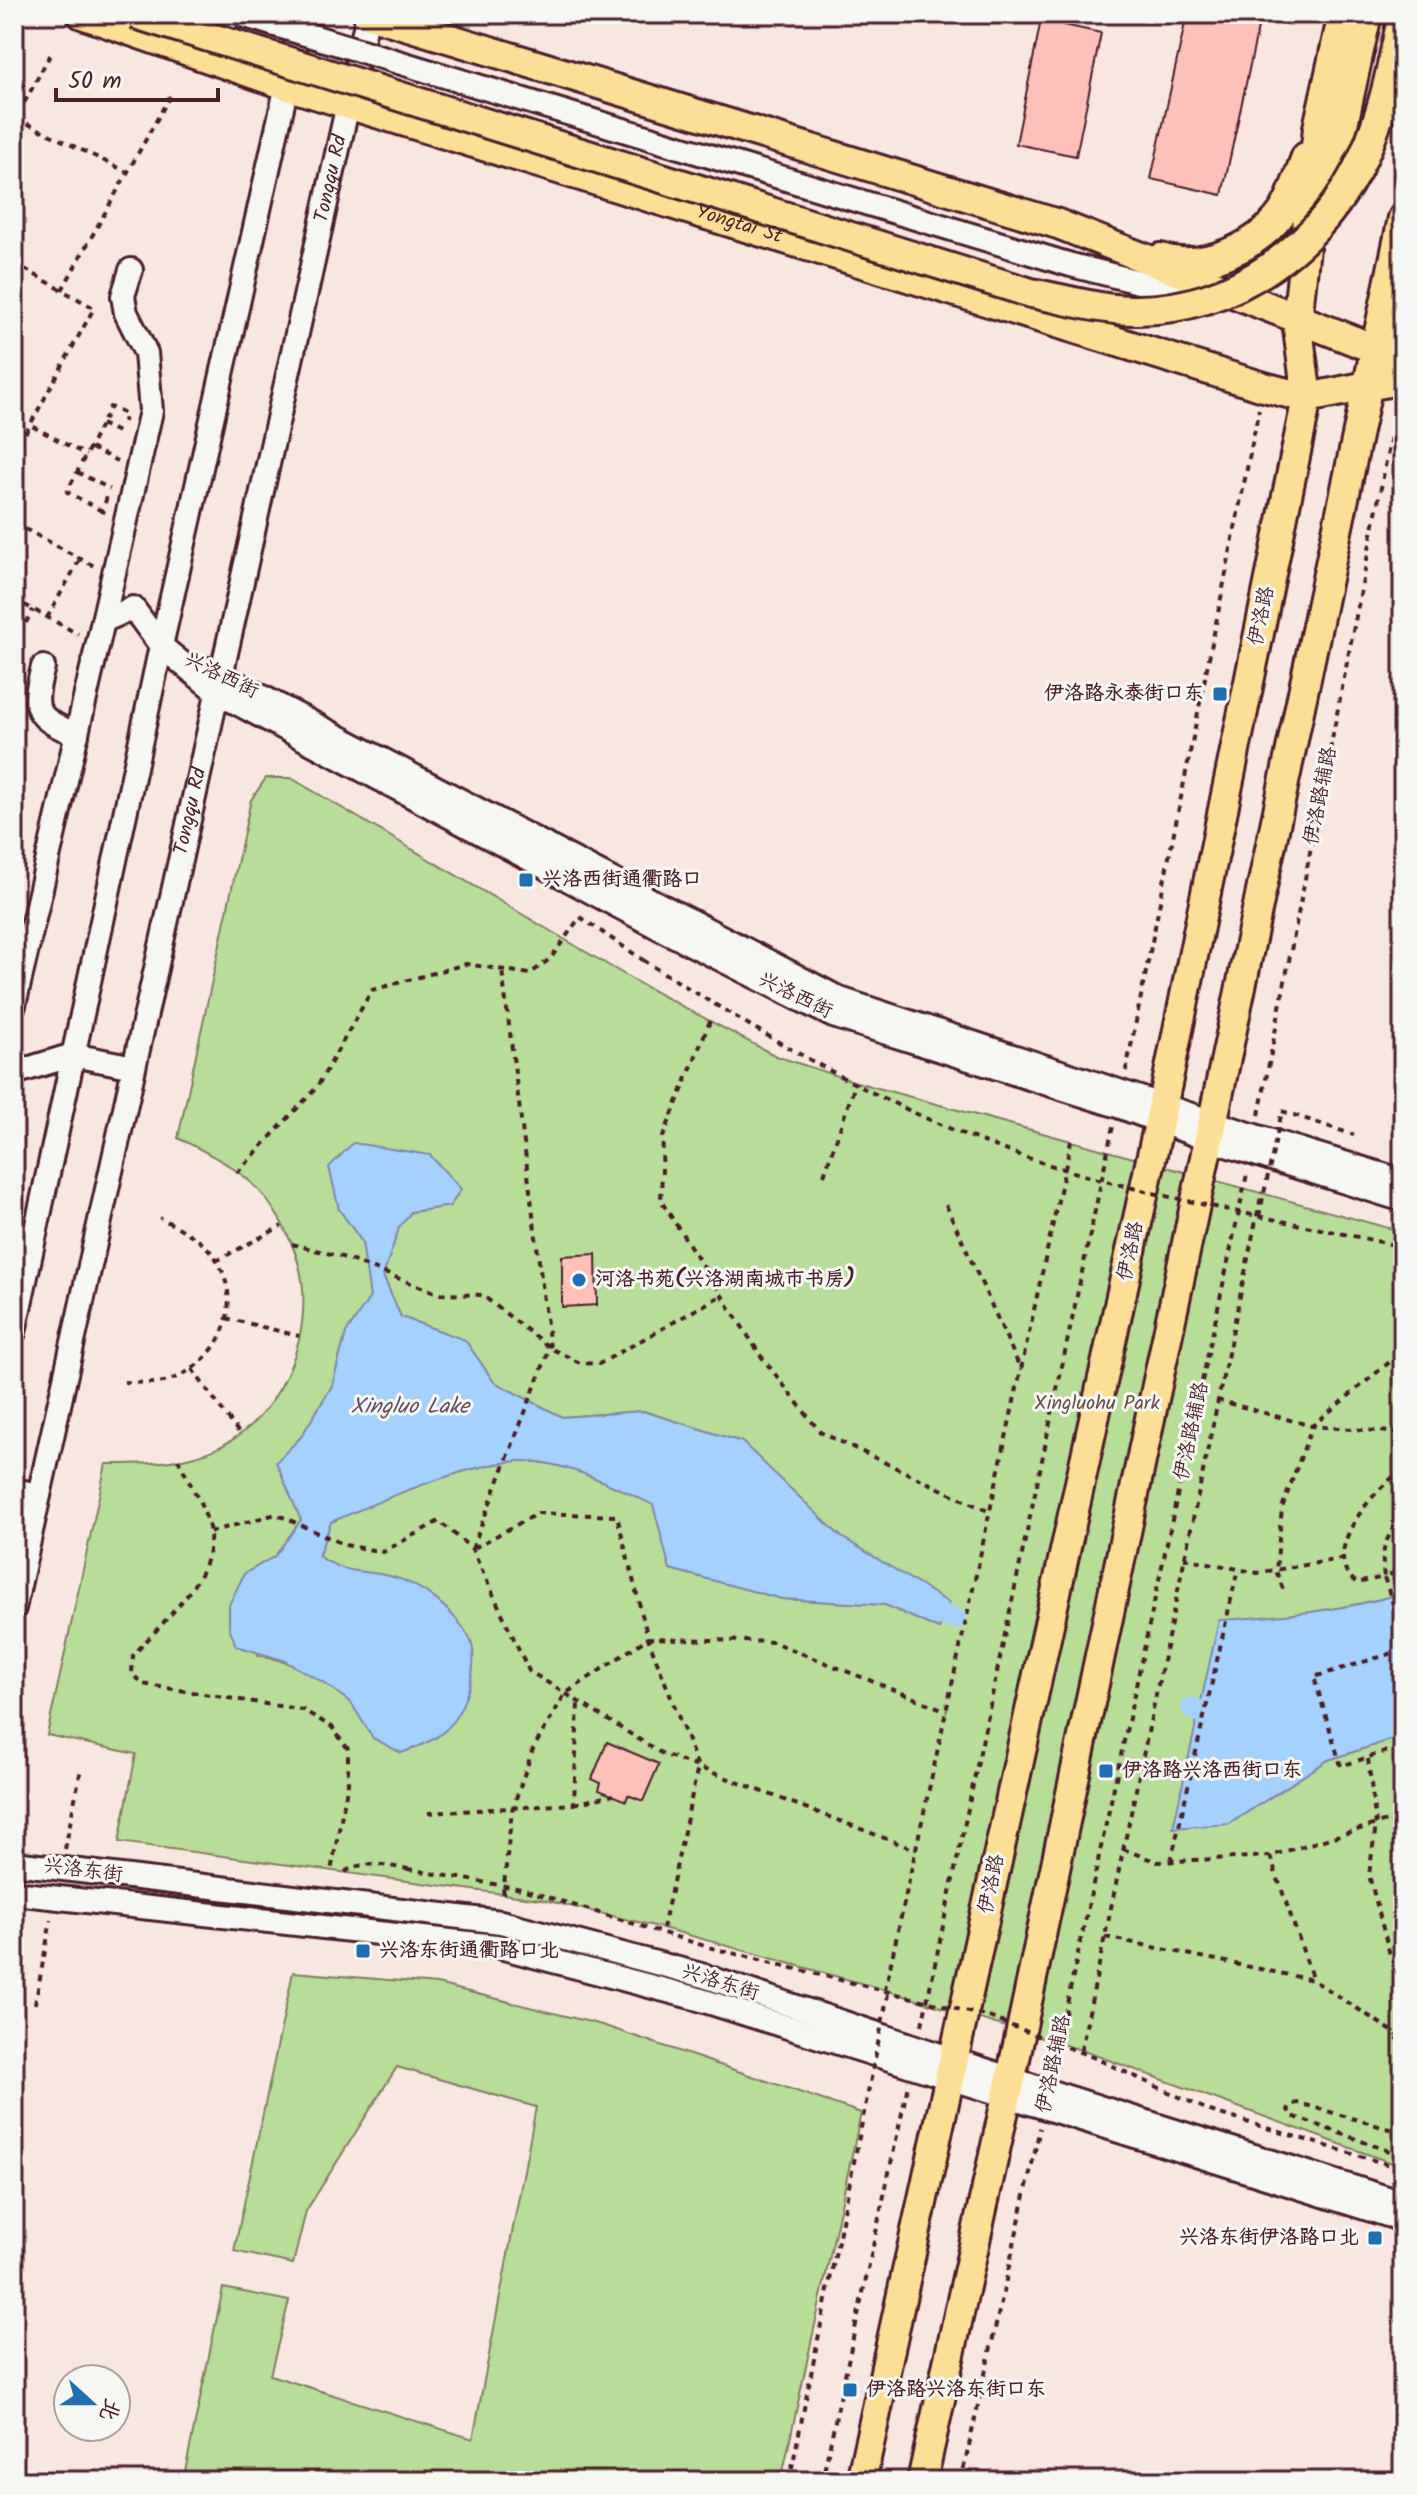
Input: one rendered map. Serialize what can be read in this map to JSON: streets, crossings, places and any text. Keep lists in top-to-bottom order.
{
  "streets": {
    "main road": ["Yongtai St", "伊洛路"],
    "street": ["Tongqu Rd", "兴洛西街", "兴洛东街"],
    "path": ["伊洛路辅路"]
  },
  "crossings": [
    ["Tongqu Rd", "Yongtai St"],
    ["Tongqu Rd", "兴洛西街"],
    ["Yongtai St", "伊洛路"],
    ["Yongtai St", "伊洛路辅路"],
    ["伊洛路", "兴洛西街"],
    ["伊洛路", "兴洛东街"],
    ["兴洛西街", "伊洛路辅路"],
    ["伊洛路辅路", "兴洛东街"]
  ],
  "water": ["Xingluo Lake"],
  "parks": ["Xingluohu Park"],
  "places": {
    "transit": [
      "伊洛路永泰街口东",
      "兴洛西街通衢路口",
      "伊洛路兴洛西街口东",
      "兴洛东街通衢路口北",
      "兴洛东街伊洛路口北",
      "伊洛路兴洛东街口东"
    ],
    "other": ["河洛书苑(兴洛湖南城市书房)"]
  },
  "scale_bar": "50 m",
  "north": "right"
}
